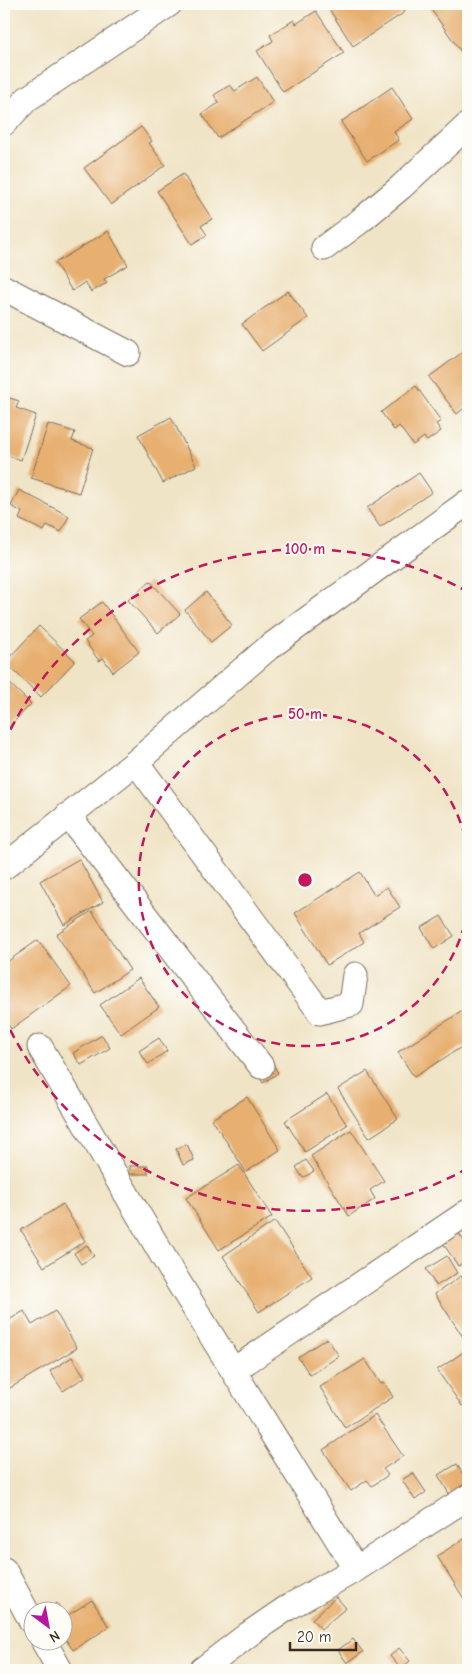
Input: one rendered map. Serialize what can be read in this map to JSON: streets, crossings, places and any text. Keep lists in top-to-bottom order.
{
  "scale_bar": "20 m",
  "north": "bottom right",
  "rings": ["100 m", "50 m"]
}
